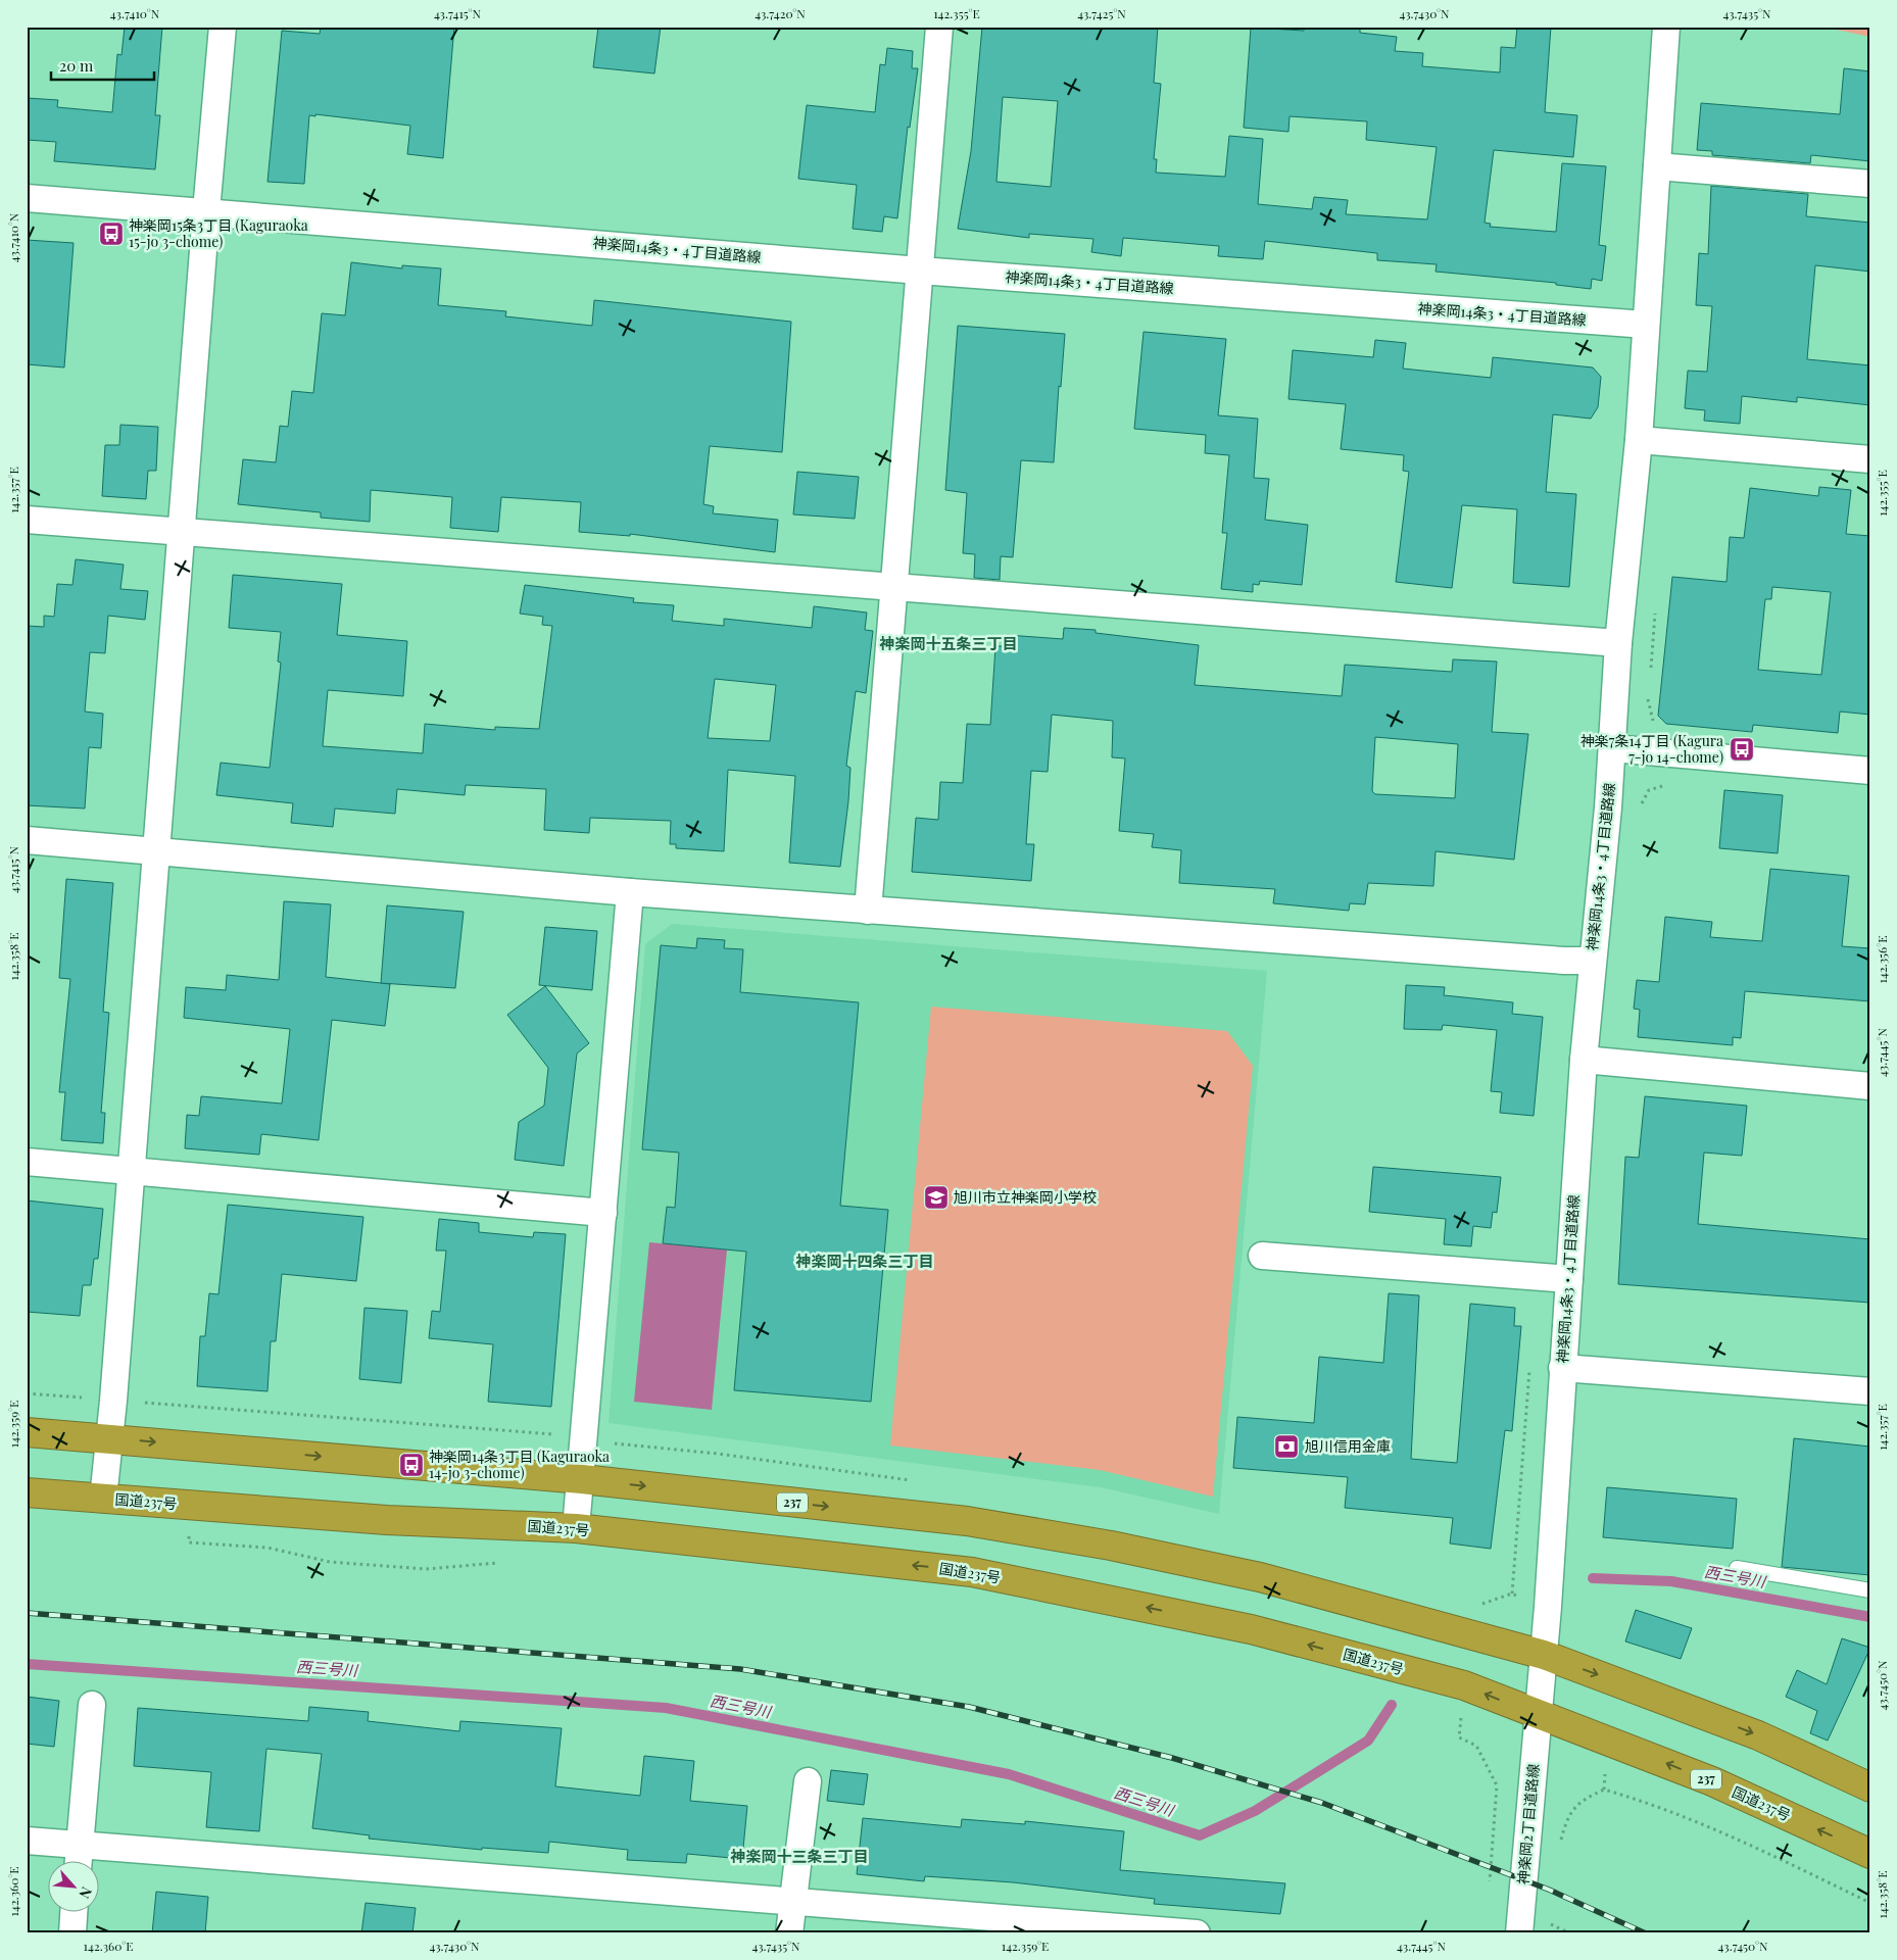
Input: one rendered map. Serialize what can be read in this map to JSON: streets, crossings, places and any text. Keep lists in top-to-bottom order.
{
  "streets": {
    "highway": ["国道237号", "237"],
    "street": ["神楽岡14条3・4丁目道路線", "神楽岡2丁目道路線"]
  },
  "crossings": [
    ["神楽岡14条3・4丁目道路線", "国道237号"],
    ["神楽岡14条3・4丁目道路線", "237"],
    ["神楽岡14条3・4丁目道路線", "神楽岡2丁目道路線"],
    ["国道237号", "神楽岡2丁目道路線"]
  ],
  "districts": ["神楽岡十五条三丁目", "神楽岡十四条三丁目", "神楽岡十三条三丁目"],
  "water": ["西三号川"],
  "places": {
    "bus stop": ["神楽岡15条3丁目 (Kaguraoka 15-jo 3-chome)", "神楽7条14丁目 (Kagura 7-jo 14-chome)", "神楽岡14条3丁目 (Kaguraoka 14-jo 3-chome)"],
    "school or university": ["旭川市立神楽岡小学校"],
    "bank": ["旭川信用金庫"]
  },
  "scale_bar": "20 m",
  "north": "bottom right",
  "coordinates": [
    "43.7410°N",
    "43.7415°N",
    "43.7420°N",
    "142.355°E",
    "43.7425°N",
    "43.7430°N",
    "43.7435°N",
    "142.357°E",
    "142.358°E",
    "142.356°E",
    "43.7445°N",
    "142.359°E",
    "43.7450°N",
    "142.360°E"
  ]
}
